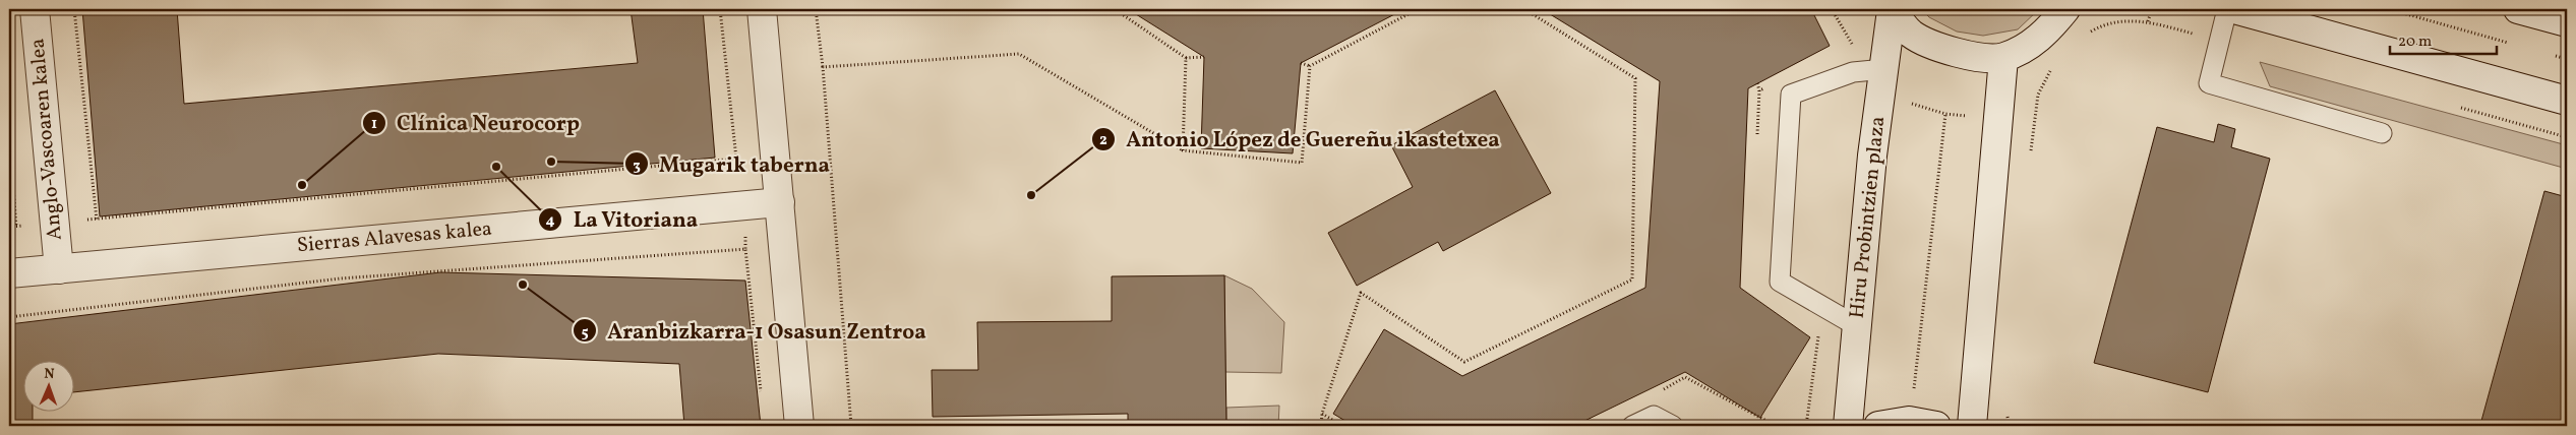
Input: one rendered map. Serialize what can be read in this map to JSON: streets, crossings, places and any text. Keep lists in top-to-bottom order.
{
  "streets": {
    "street": ["Anglo-Vascoaren kalea", "Hiru Probintzien plaza", "Sierras Alavesas kalea"]
  },
  "crossings": [
    ["Anglo-Vascoaren kalea", "Sierras Alavesas kalea"]
  ],
  "places": [
    "Mugarik taberna",
    "La Vitoriana",
    "Clínica Neurocorp",
    "Antonio López de Guereñu ikastetxea",
    "Aranbizkarra-1 Osasun Zentroa"
  ],
  "scale_bar": "20 m",
  "north": "top"
}
